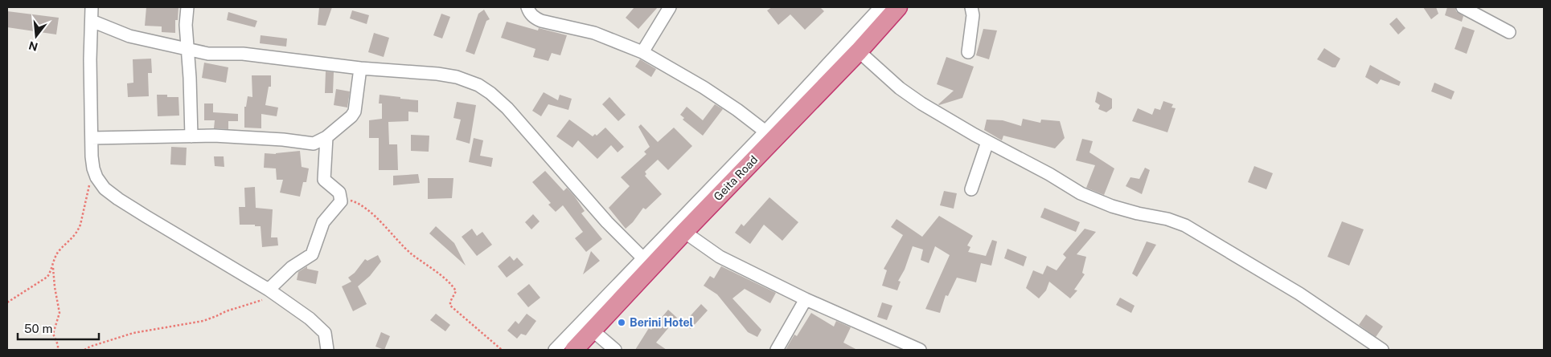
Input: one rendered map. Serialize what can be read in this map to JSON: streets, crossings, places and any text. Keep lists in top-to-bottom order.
{
  "streets": {
    "highway": ["Geita Road"]
  },
  "places": ["Berini Hotel"],
  "scale_bar": "50 m",
  "north": "bottom"
}
